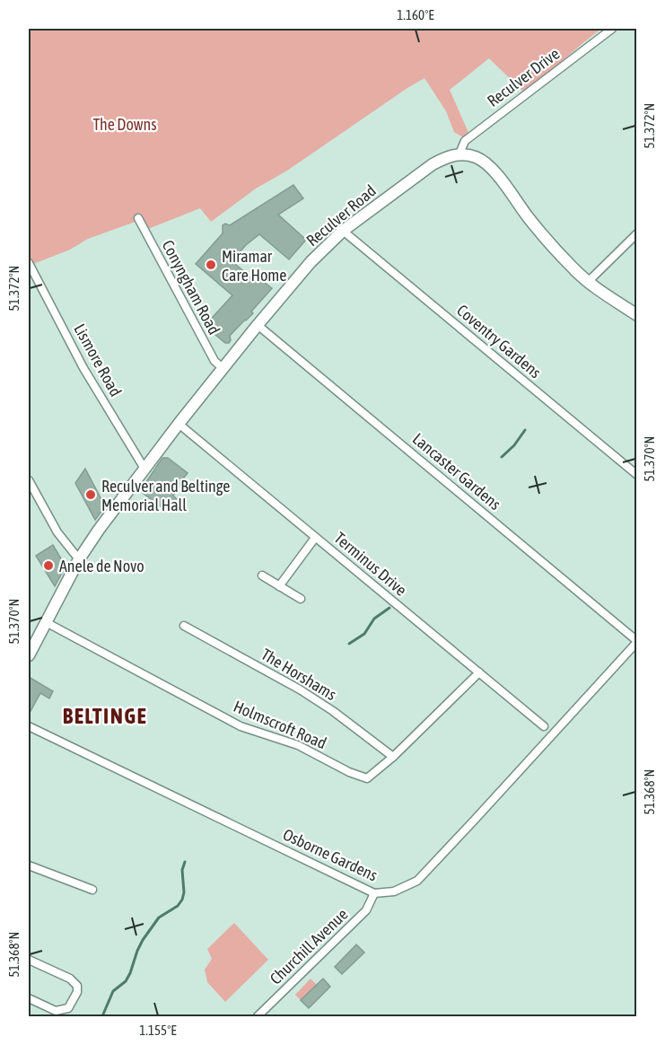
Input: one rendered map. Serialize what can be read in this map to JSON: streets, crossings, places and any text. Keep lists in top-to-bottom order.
{
  "streets": {
    "street": [
      "Reculver Drive",
      "Reculver Road",
      "Conyngham Road",
      "Coventry Gardens",
      "Lismore Road",
      "Lancaster Gardens",
      "Terminus Drive",
      "The Horshams",
      "Holmscroft Road",
      "Osborne Gardens",
      "Churchill Avenue"
    ]
  },
  "crossings": [
    ["Reculver Drive", "Reculver Road"],
    ["Reculver Road", "Conyngham Road"],
    ["Reculver Road", "Coventry Gardens"],
    ["Reculver Road", "Lismore Road"],
    ["Reculver Road", "Lancaster Gardens"],
    ["Reculver Road", "Terminus Drive"],
    ["Reculver Road", "Holmscroft Road"],
    ["Lancaster Gardens", "Osborne Gardens"],
    ["Terminus Drive", "Holmscroft Road"],
    ["The Horshams", "Holmscroft Road"],
    ["Osborne Gardens", "Churchill Avenue"]
  ],
  "districts": ["BELTINGE"],
  "parks": ["The Downs"],
  "places": ["Miramar Care Home", "Reculver and Beltinge Memorial Hall", "Anele de Novo"],
  "coordinates": [
    "1.160°E",
    "51.372°N",
    "51.370°N",
    "51.368°N",
    "1.155°E"
  ]
}
